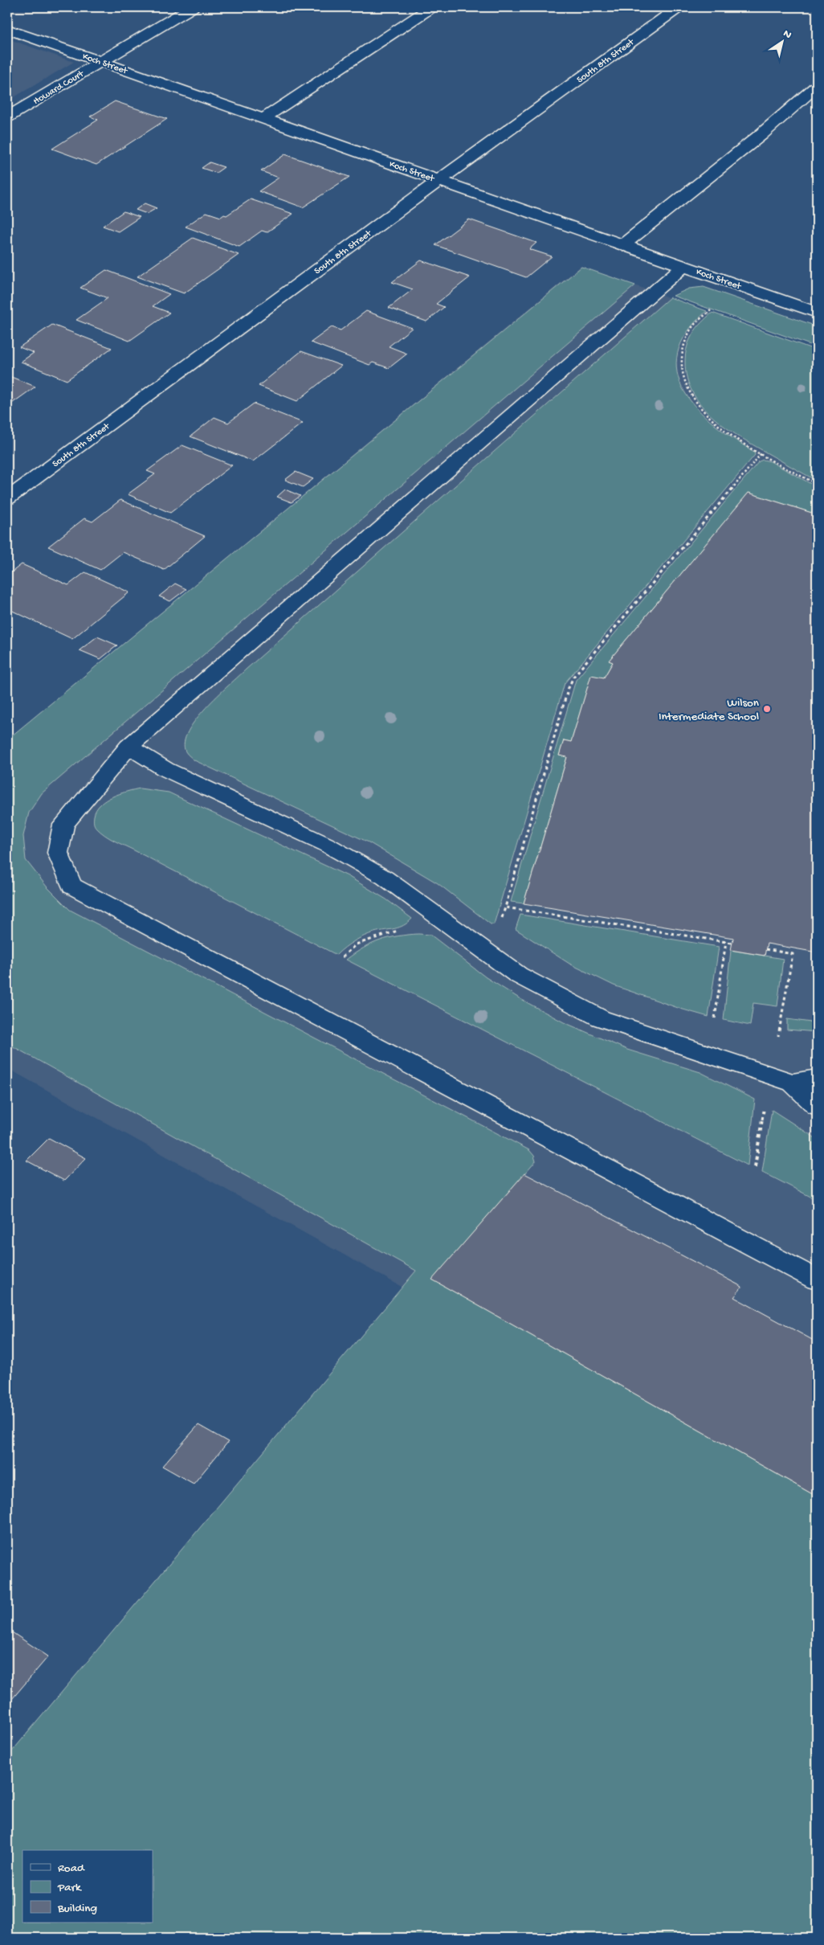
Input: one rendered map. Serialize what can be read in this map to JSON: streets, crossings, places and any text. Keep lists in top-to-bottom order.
{
  "streets": {
    "street": ["South 8th Street", "Koch Street", "Howard Court"]
  },
  "crossings": [
    ["South 8th Street", "Koch Street"],
    ["Koch Street", "Howard Court"]
  ],
  "places": ["Wilson Intermediate School"],
  "legend": ["Road", "Park", "Building"],
  "north": "top right"
}
